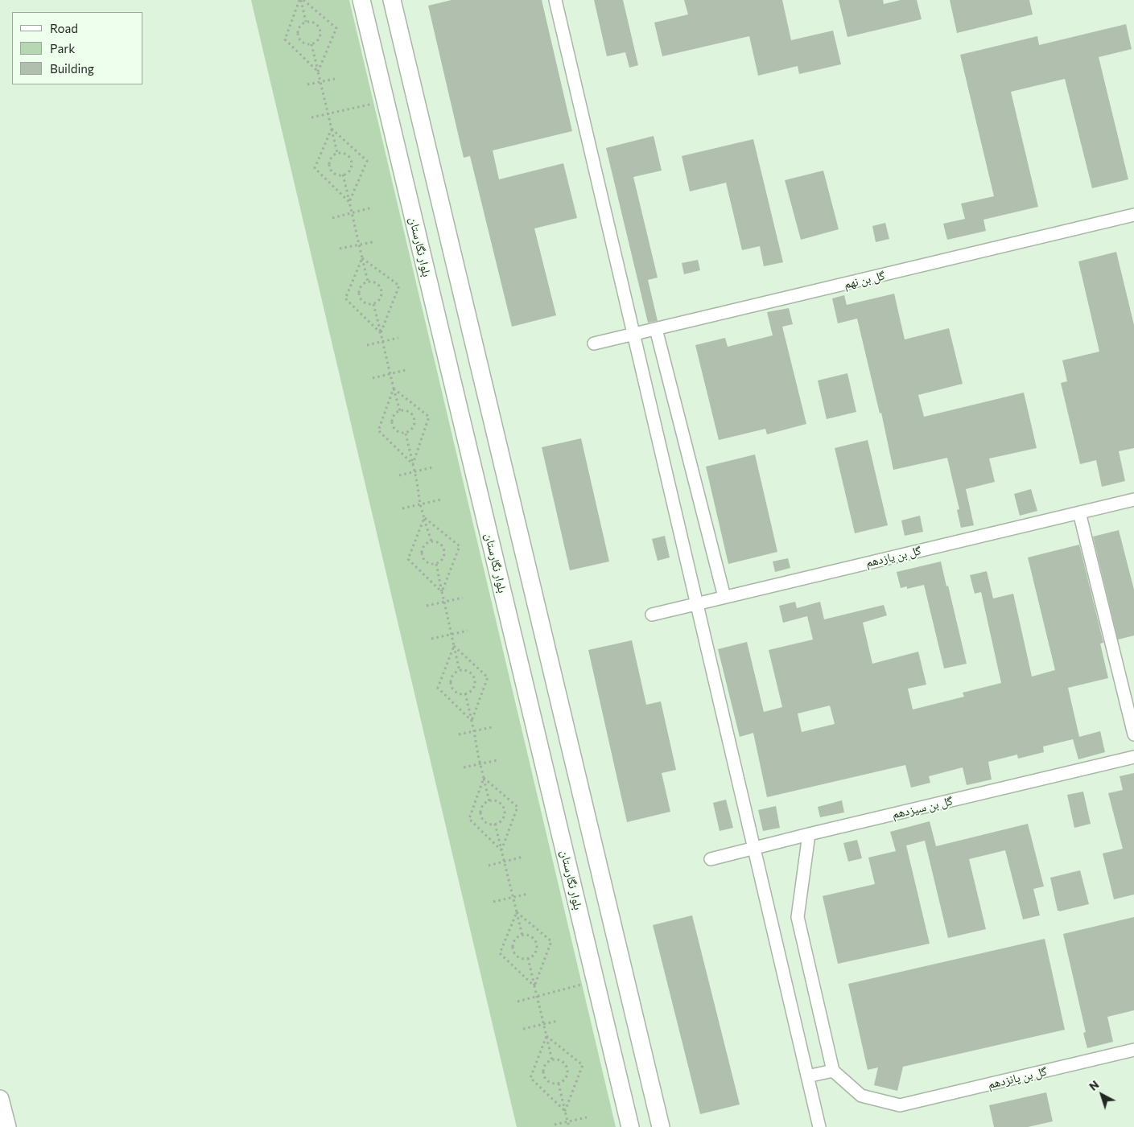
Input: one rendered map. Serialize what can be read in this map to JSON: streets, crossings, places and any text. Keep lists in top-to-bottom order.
{
  "streets": {
    "street": [
      "بلوار نگارستان",
      "گل بن نهم",
      "گل بن یازدهم",
      "گل بن سیزدهم",
      "گل بن پانزدهم"
    ]
  },
  "legend": ["Road", "Park", "Building"],
  "north": "top left"
}
